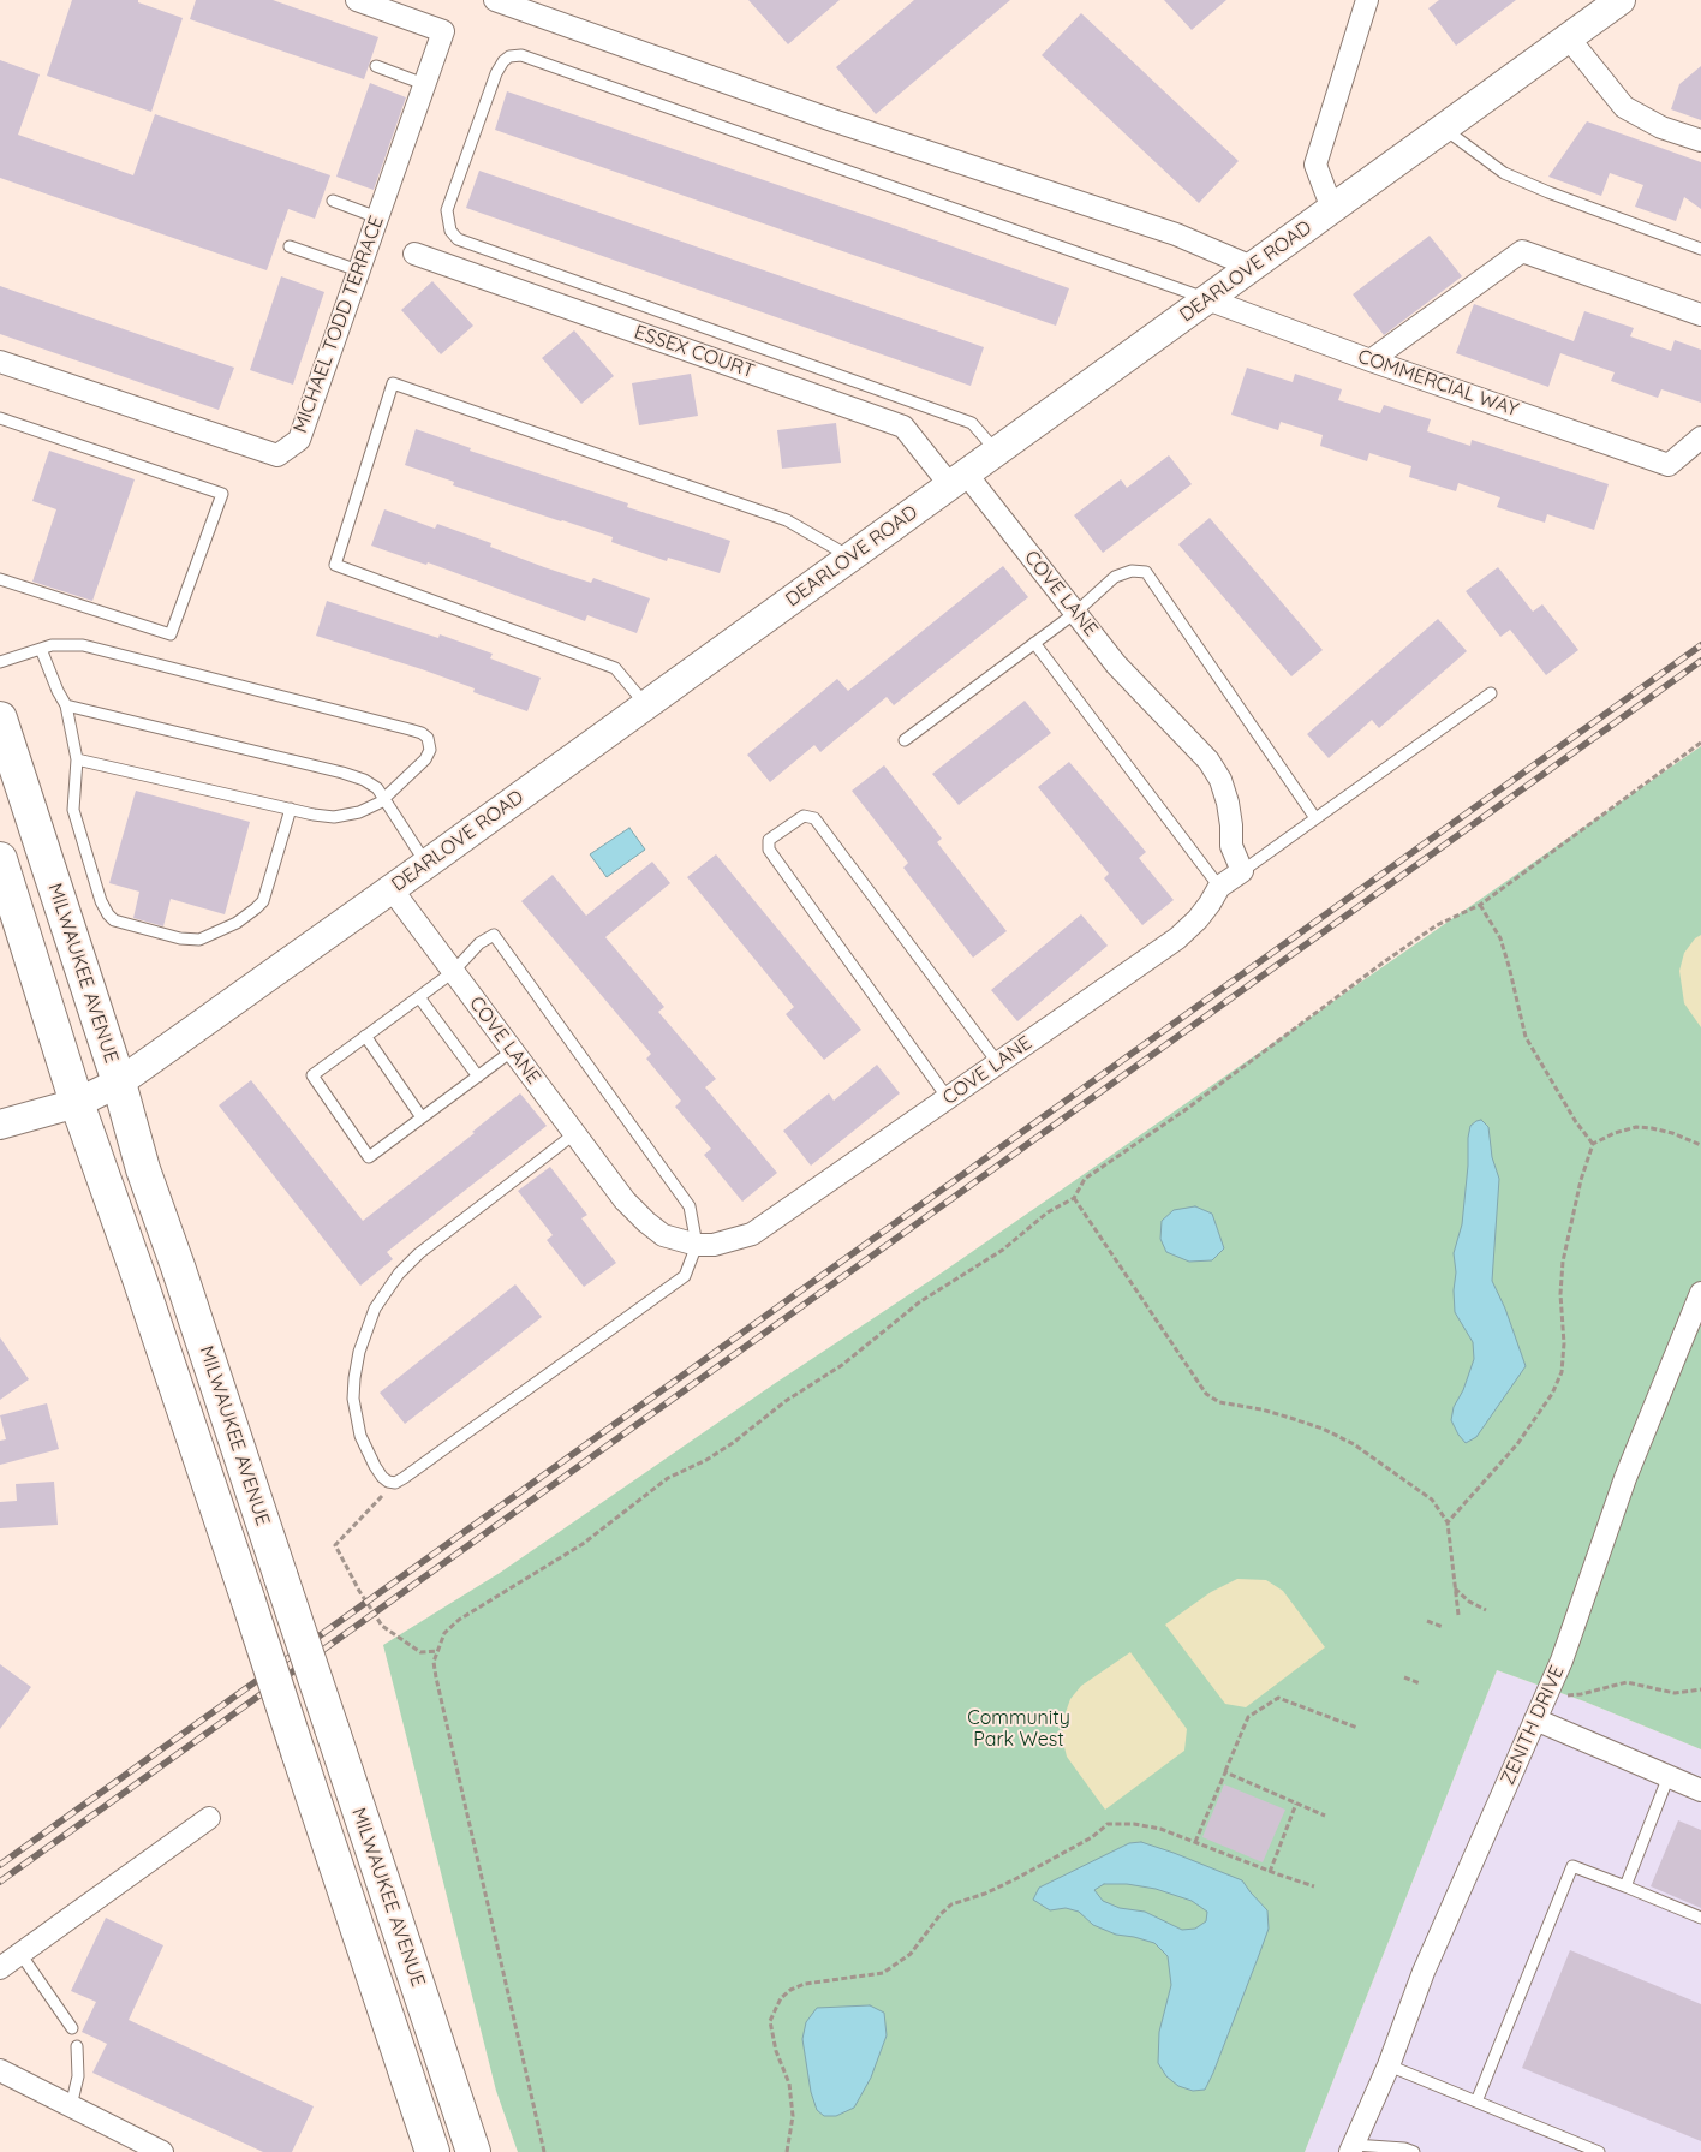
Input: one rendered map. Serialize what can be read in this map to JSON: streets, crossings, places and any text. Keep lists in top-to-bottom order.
{
  "streets": {
    "main road": ["DEARLOVE ROAD", "MILWAUKEE AVENUE"],
    "street": [
      "MICHAEL TODD TERRACE",
      "ESSEX COURT",
      "COMMERCIAL WAY",
      "COVE LANE",
      "ZENITH DRIVE"
    ]
  },
  "crossings": [
    ["DEARLOVE ROAD", "ESSEX COURT"],
    ["DEARLOVE ROAD", "COMMERCIAL WAY"],
    ["DEARLOVE ROAD", "COVE LANE"],
    ["DEARLOVE ROAD", "MILWAUKEE AVENUE"],
    ["ESSEX COURT", "COVE LANE"]
  ],
  "parks": ["Community Park West"]
}
